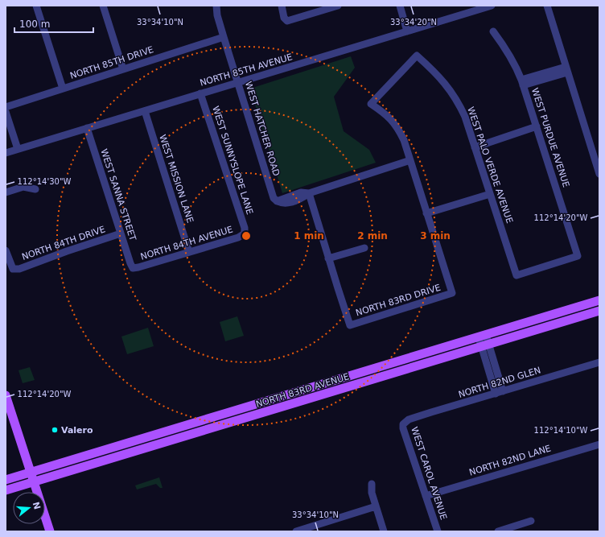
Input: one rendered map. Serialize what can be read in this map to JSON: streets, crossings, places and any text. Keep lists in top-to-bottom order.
{
  "streets": {
    "main road": ["NORTH 83RD AVENUE"],
    "street": [
      "NORTH 85TH DRIVE",
      "NORTH 85TH AVENUE",
      "WEST HATCHER ROAD",
      "WEST PURDUE AVENUE",
      "WEST SUNNYSLOPE LANE",
      "WEST PALO VERDE AVENUE",
      "WEST MISSION LANE",
      "WEST SANNA STREET",
      "NORTH 84TH DRIVE",
      "NORTH 84TH AVENUE",
      "NORTH 83RD DRIVE",
      "NORTH 82ND GLEN",
      "NORTH 82ND LANE",
      "WEST CAROL AVENUE"
    ]
  },
  "crossings": [
    ["NORTH 85TH DRIVE", "WEST HATCHER ROAD"],
    ["NORTH 85TH AVENUE", "WEST HATCHER ROAD"],
    ["NORTH 85TH AVENUE", "WEST SUNNYSLOPE LANE"],
    ["NORTH 85TH AVENUE", "WEST MISSION LANE"],
    ["NORTH 85TH AVENUE", "WEST SANNA STREET"],
    ["WEST PURDUE AVENUE", "WEST PALO VERDE AVENUE"],
    ["WEST SUNNYSLOPE LANE", "NORTH 84TH AVENUE"],
    ["WEST MISSION LANE", "NORTH 84TH AVENUE"],
    ["WEST SANNA STREET", "NORTH 84TH DRIVE"],
    ["WEST SANNA STREET", "NORTH 84TH AVENUE"],
    ["NORTH 82ND GLEN", "WEST CAROL AVENUE"],
    ["NORTH 82ND LANE", "WEST CAROL AVENUE"]
  ],
  "places": ["Valero"],
  "scale_bar": "100 m",
  "north": "right",
  "coordinates": [
    "33°34'10\"N",
    "33°34'20\"N",
    "112°14'30\"W",
    "112°14'20\"W",
    "112°14'10\"W"
  ],
  "rings": ["1 min", "2 min", "3 min"]
}
